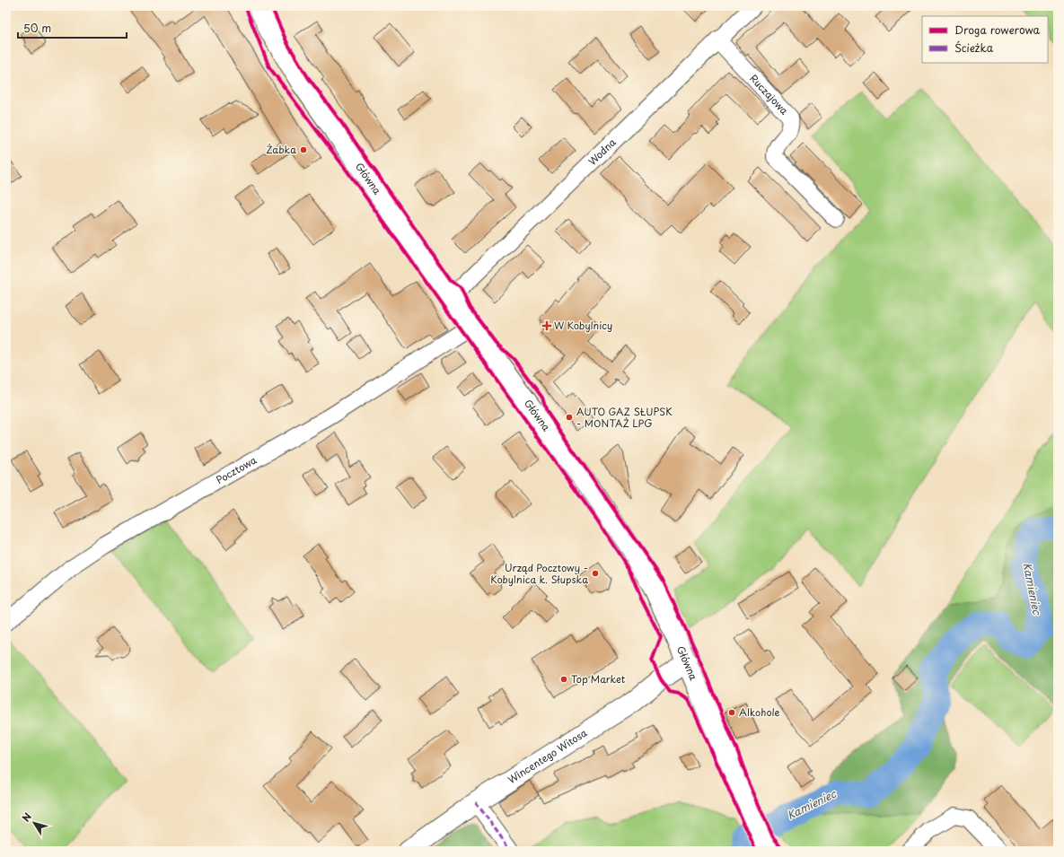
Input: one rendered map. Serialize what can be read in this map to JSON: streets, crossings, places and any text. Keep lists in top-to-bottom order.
{
  "streets": {
    "main road": ["Główna", "Wincentego Witosa"],
    "street": ["Ruczajowa", "Wodna", "Pocztowa"]
  },
  "crossings": [
    ["Ruczajowa", "Wodna"],
    ["Wodna", "Główna"],
    ["Główna", "Pocztowa"],
    ["Główna", "Wincentego Witosa"]
  ],
  "water": ["Kamieniec"],
  "places": {
    "other": [
      "Żabka",
      "AUTO GAZ SŁUPSK - MONTAŻ LPG",
      "Urząd Pocztowy - Kobylnica k. Słupska",
      "Top Market",
      "Alkohole"
    ],
    "health": ["W Kobylnicy"]
  },
  "legend": ["Droga rowerowa", "Ścieżka"],
  "scale_bar": "50 m",
  "north": "top left"
}
